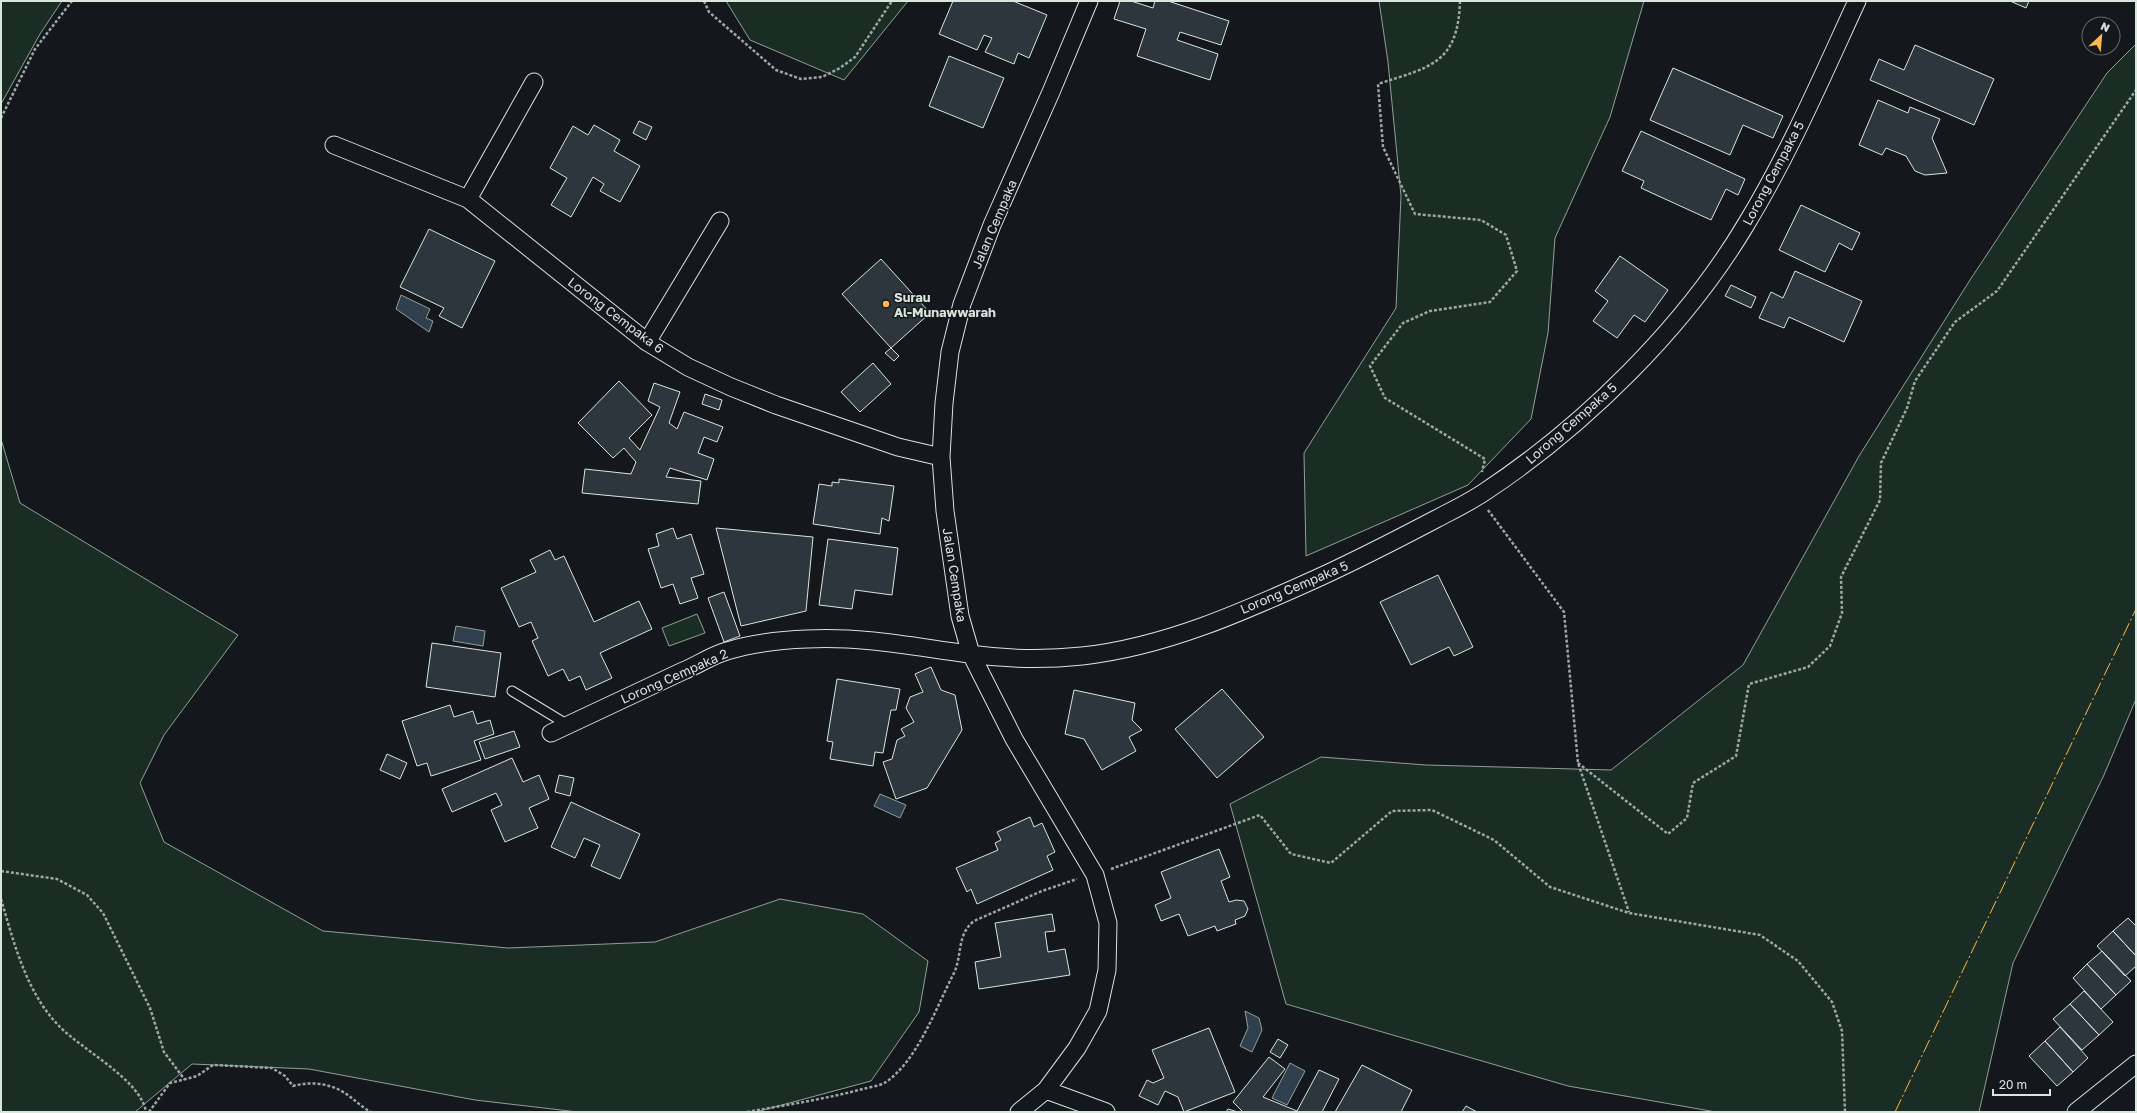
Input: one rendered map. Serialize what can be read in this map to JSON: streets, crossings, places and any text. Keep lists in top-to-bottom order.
{
  "streets": {
    "street": [
      "Lorong Cempaka 5",
      "Jalan Cempaka",
      "Lorong Cempaka 6",
      "Lorong Cempaka 2"
    ]
  },
  "crossings": [
    ["Lorong Cempaka 5", "Jalan Cempaka"],
    ["Lorong Cempaka 5", "Lorong Cempaka 2"],
    ["Jalan Cempaka", "Lorong Cempaka 6"],
    ["Jalan Cempaka", "Lorong Cempaka 2"]
  ],
  "places": ["Surau Al-Munawwarah"],
  "scale_bar": "20 m",
  "north": "top right"
}
